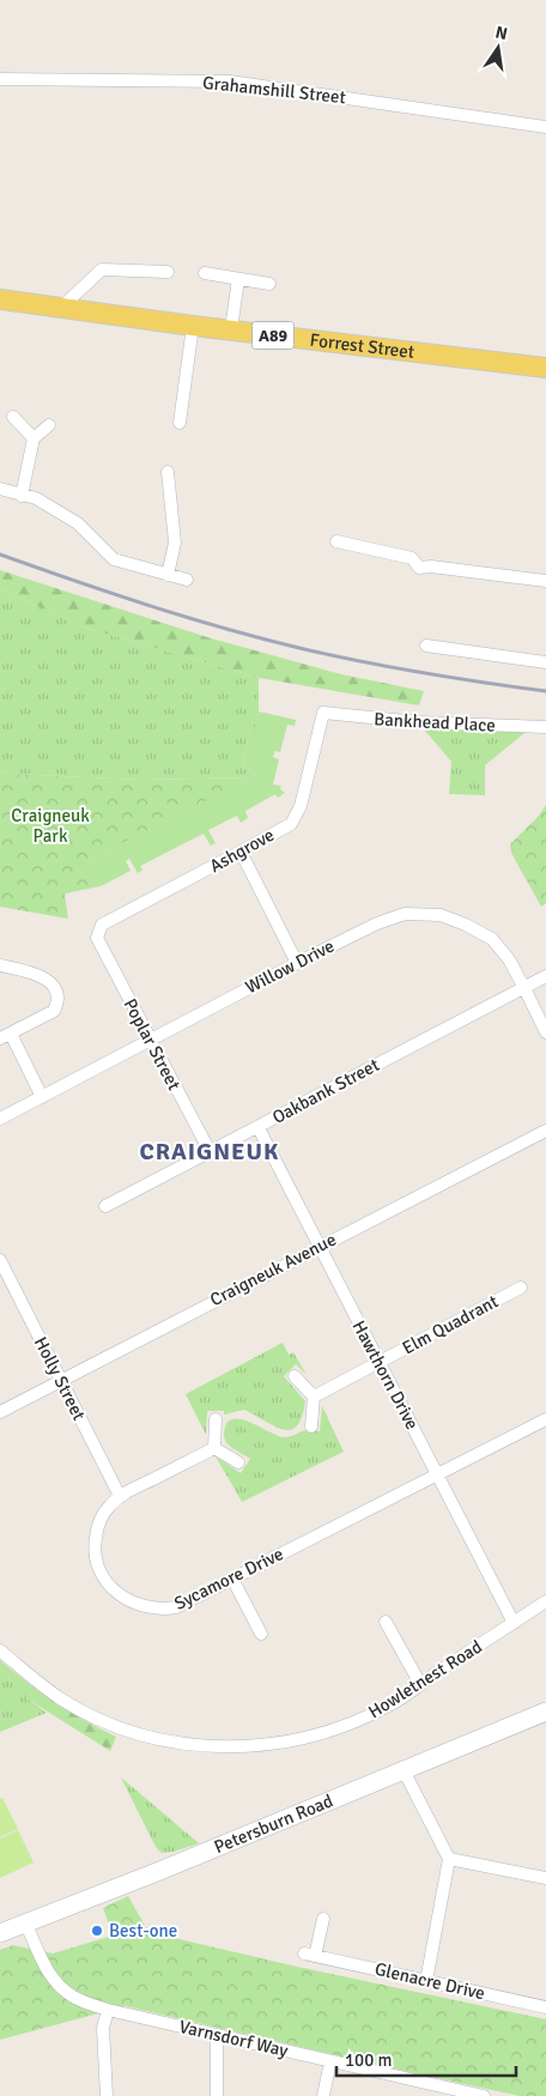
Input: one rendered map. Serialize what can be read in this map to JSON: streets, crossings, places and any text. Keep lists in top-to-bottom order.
{
  "streets": {
    "main road": ["A89", "Forrest Street", "Petersburn Road"],
    "street": [
      "Grahamshill Street",
      "Bankhead Place",
      "Ashgrove",
      "Willow Drive",
      "Poplar Street",
      "Oakbank Street",
      "Craigneuk Avenue",
      "Elm Quadrant",
      "Hawthorn Drive",
      "Holly Street",
      "Sycamore Drive",
      "Howletnest Road",
      "Glenacre Drive",
      "Varnsdorf Way"
    ]
  },
  "crossings": [
    ["Bankhead Place", "Ashgrove"],
    ["Ashgrove", "Poplar Street"],
    ["Willow Drive", "Poplar Street"],
    ["Willow Drive", "Oakbank Street"],
    ["Poplar Street", "Oakbank Street"],
    ["Oakbank Street", "Hawthorn Drive"],
    ["Craigneuk Avenue", "Hawthorn Drive"],
    ["Craigneuk Avenue", "Holly Street"],
    ["Elm Quadrant", "Hawthorn Drive"],
    ["Hawthorn Drive", "Sycamore Drive"],
    ["Hawthorn Drive", "Howletnest Road"],
    ["Holly Street", "Sycamore Drive"],
    ["Petersburn Road", "Varnsdorf Way"]
  ],
  "districts": ["CRAIGNEUK"],
  "parks": ["Craigneuk Park"],
  "places": ["Best-one"],
  "scale_bar": "100 m",
  "north": "top"
}
